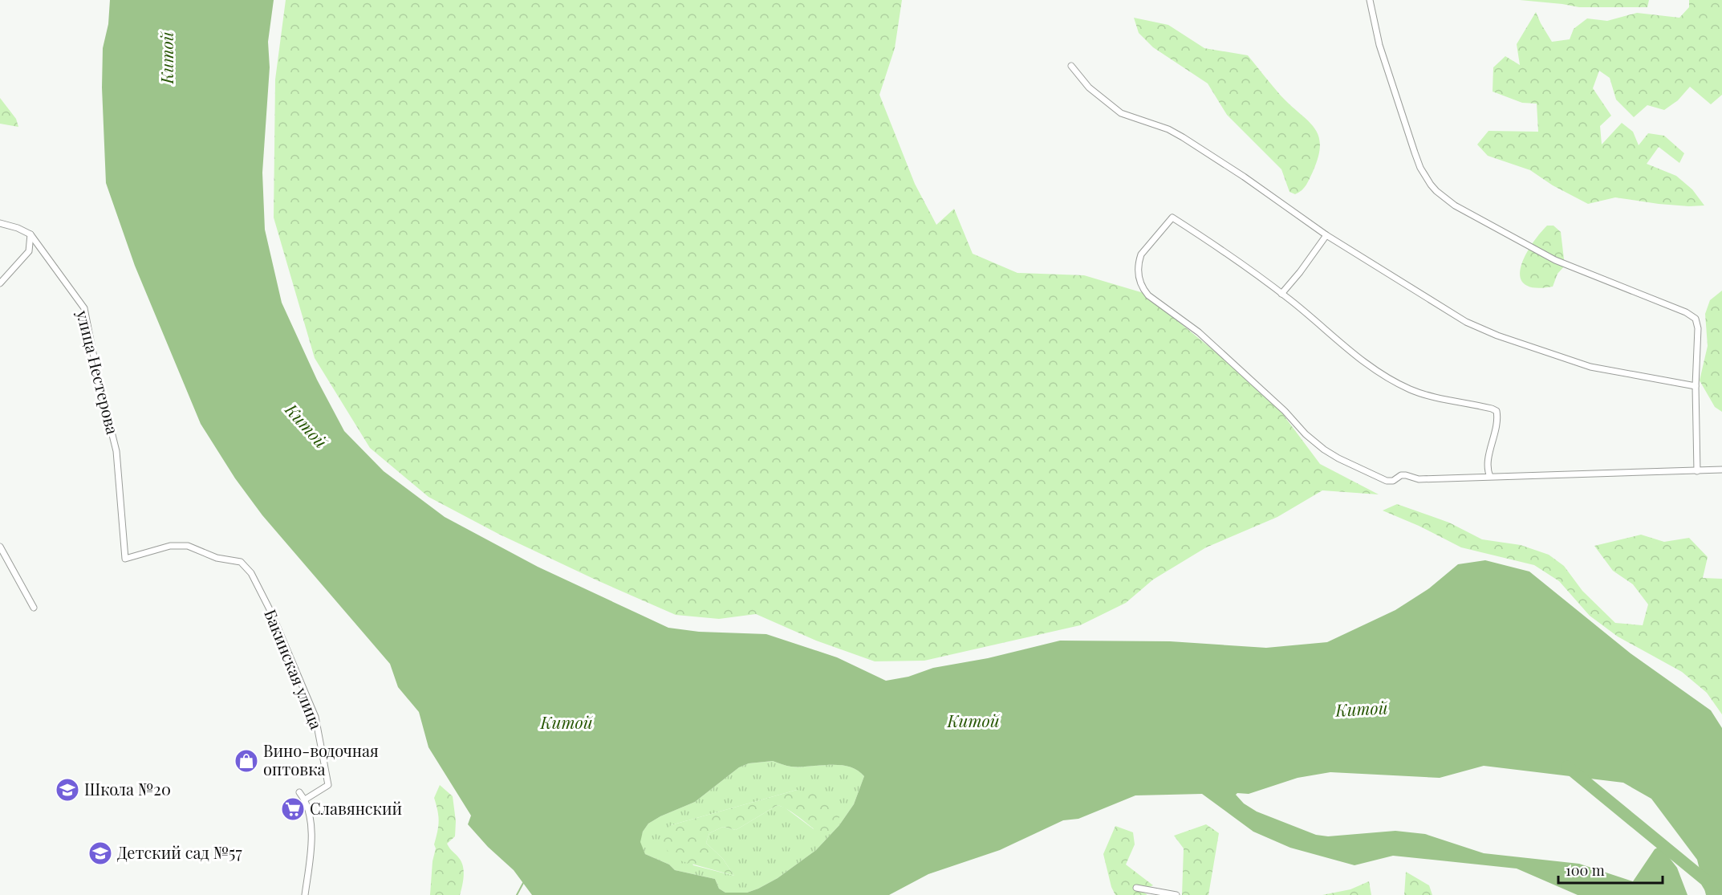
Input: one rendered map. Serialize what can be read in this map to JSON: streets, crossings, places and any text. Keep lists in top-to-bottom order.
{
  "streets": {
    "street": ["улица Нестерова", "Бакинская улица"]
  },
  "crossings": [
    ["улица Нестерова", "Бакинская улица"]
  ],
  "water": ["Китой"],
  "places": {
    "shop": ["Вино-водочная оптовка"],
    "school or university": ["Школа №20", "Детский сад №57"],
    "supermarket": ["Славянский"]
  },
  "scale_bar": "100 m"
}
